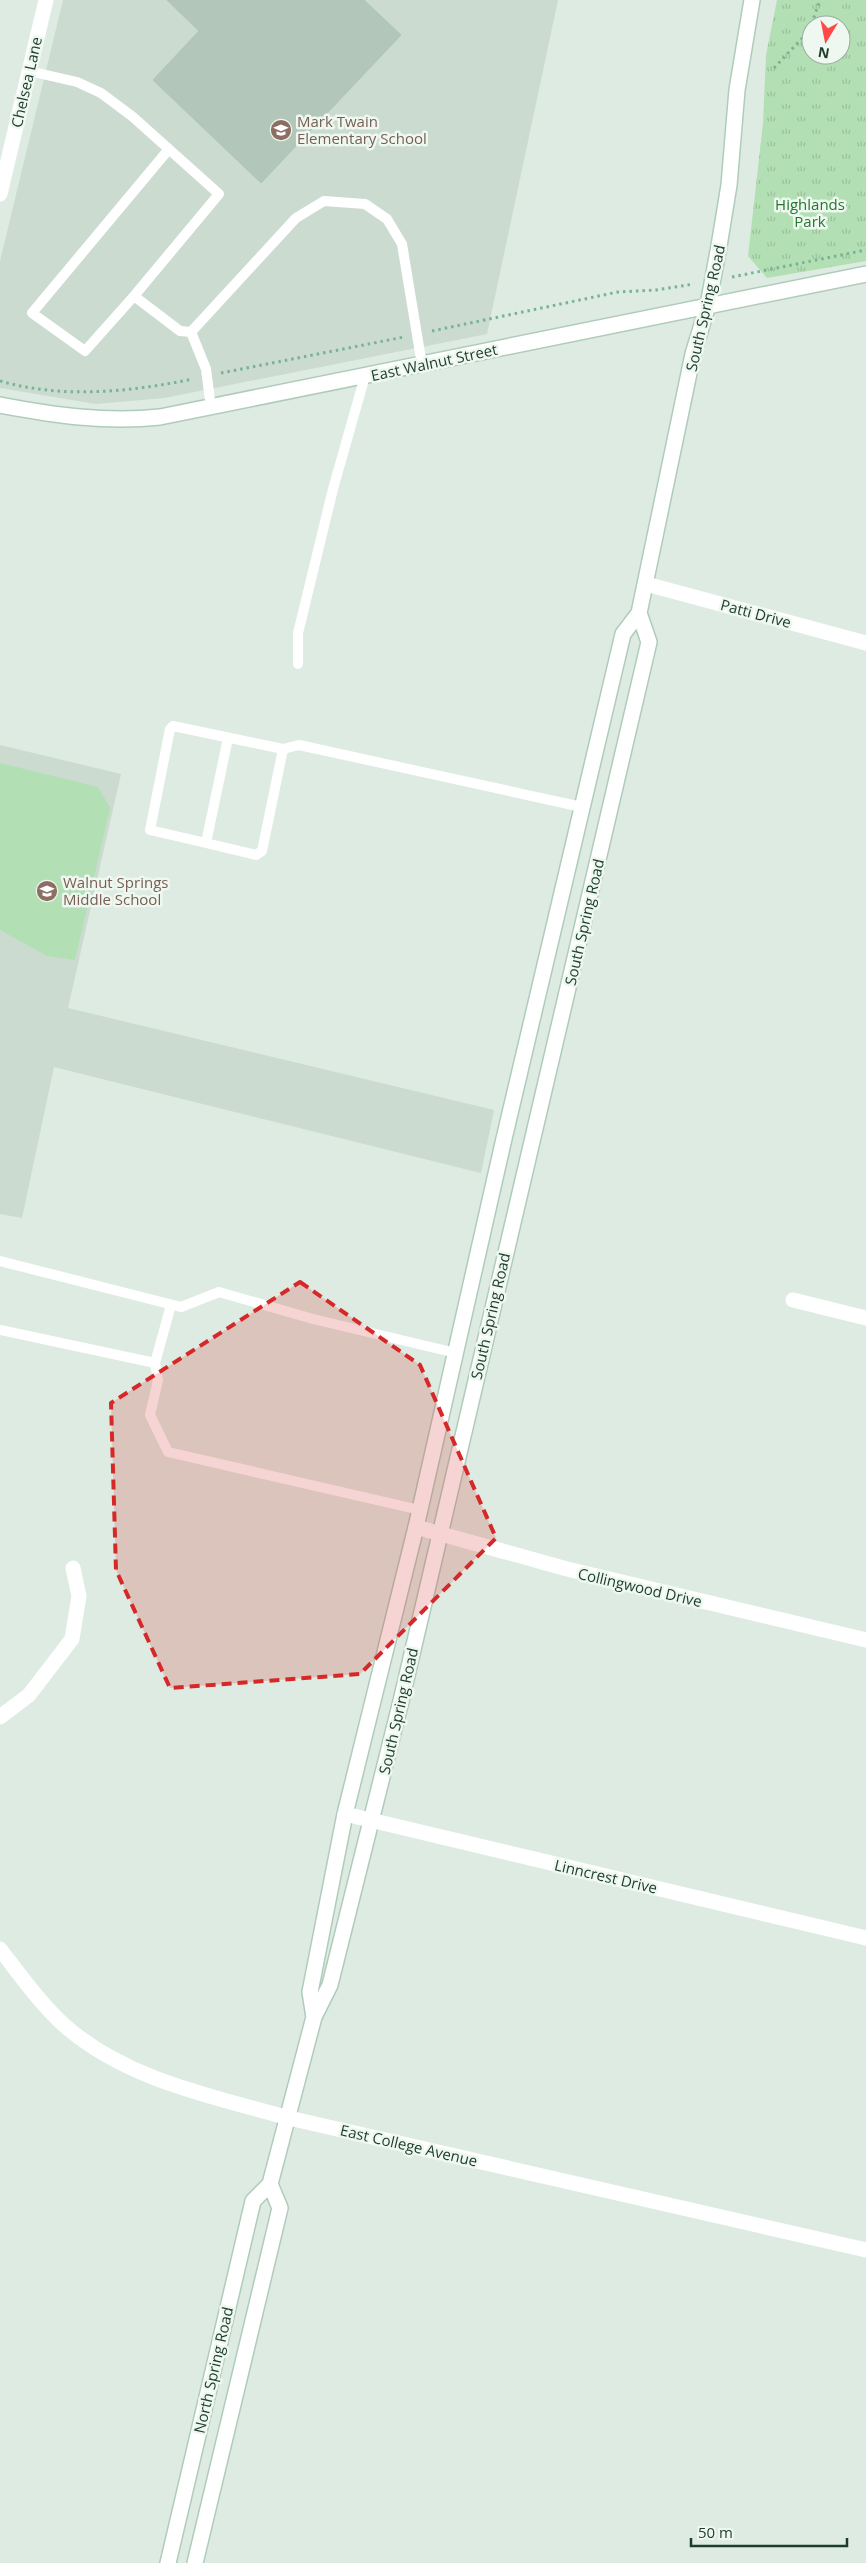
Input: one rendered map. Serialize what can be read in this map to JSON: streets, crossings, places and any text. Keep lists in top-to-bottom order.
{
  "streets": {
    "main road": [
      "Chelsea Lane",
      "South Spring Road",
      "East Walnut Street",
      "Patti Drive",
      "Collingwood Drive",
      "Linncrest Drive",
      "East College Avenue",
      "North Spring Road"
    ]
  },
  "crossings": [
    ["South Spring Road", "East Walnut Street"],
    ["South Spring Road", "Patti Drive"],
    ["South Spring Road", "Collingwood Drive"],
    ["South Spring Road", "Linncrest Drive"],
    ["South Spring Road", "East College Avenue"],
    ["South Spring Road", "North Spring Road"],
    ["East College Avenue", "North Spring Road"]
  ],
  "parks": ["Highlands Park"],
  "places": {
    "school or university": ["Mark Twain Elementary School", "Walnut Springs Middle School"]
  },
  "scale_bar": "50 m",
  "north": "bottom"
}
